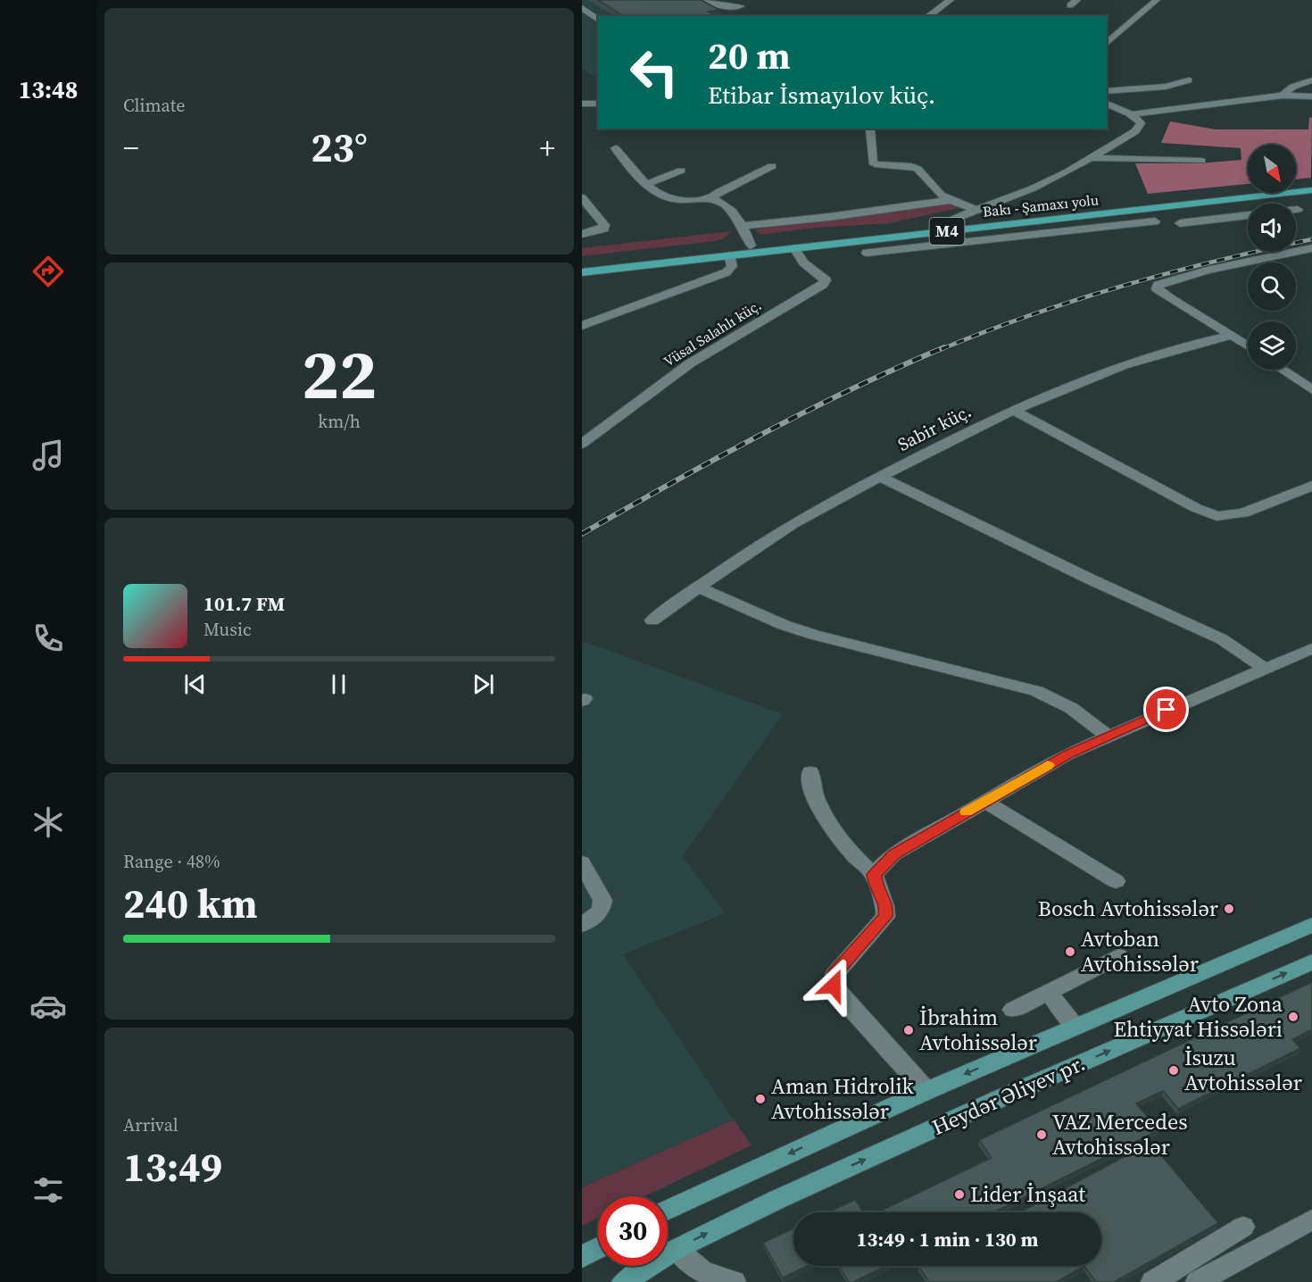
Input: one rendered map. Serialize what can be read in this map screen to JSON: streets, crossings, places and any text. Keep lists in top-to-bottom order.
{
  "streets": {
    "highway": ["Bakı - Şamaxı yolu", "M4"],
    "main road": ["Heydər Əliyev pr."],
    "street": ["Vüsal Salahlı küç.", "Sabir küç."]
  },
  "crossings": [
    ["Bakı - Şamaxı yolu", "Vüsal Salahlı küç."]
  ],
  "places": [
    "Bosch Avtohissələr",
    "Avtoban Avtohissələr",
    "Avto Zona Ehtiyyat Hissələri",
    "İbrahim Avtohissələr",
    "İsuzu Avtohissələr",
    "Aman Hidrolik Avtohissələr",
    "VAZ Mercedes Avtohissələr",
    "Lider İnşaat"
  ],
  "north": "bottom right",
  "page": {
    "tabs": "13:48",
    "tile": [
      "Climate",
      ["22", "km/h"],
      ["Range · 48%", "240 km"],
      ["Arrival", "13:49"]
    ],
    "turn": ["20 m", "Etibar İsmayılov küç."],
    "heat": ["−", "23°", "+"],
    "song": ["101.7 FM", "Music"],
    "limit": "30",
    "trip": "13:49 · 1 min · 130 m"
  }
}
